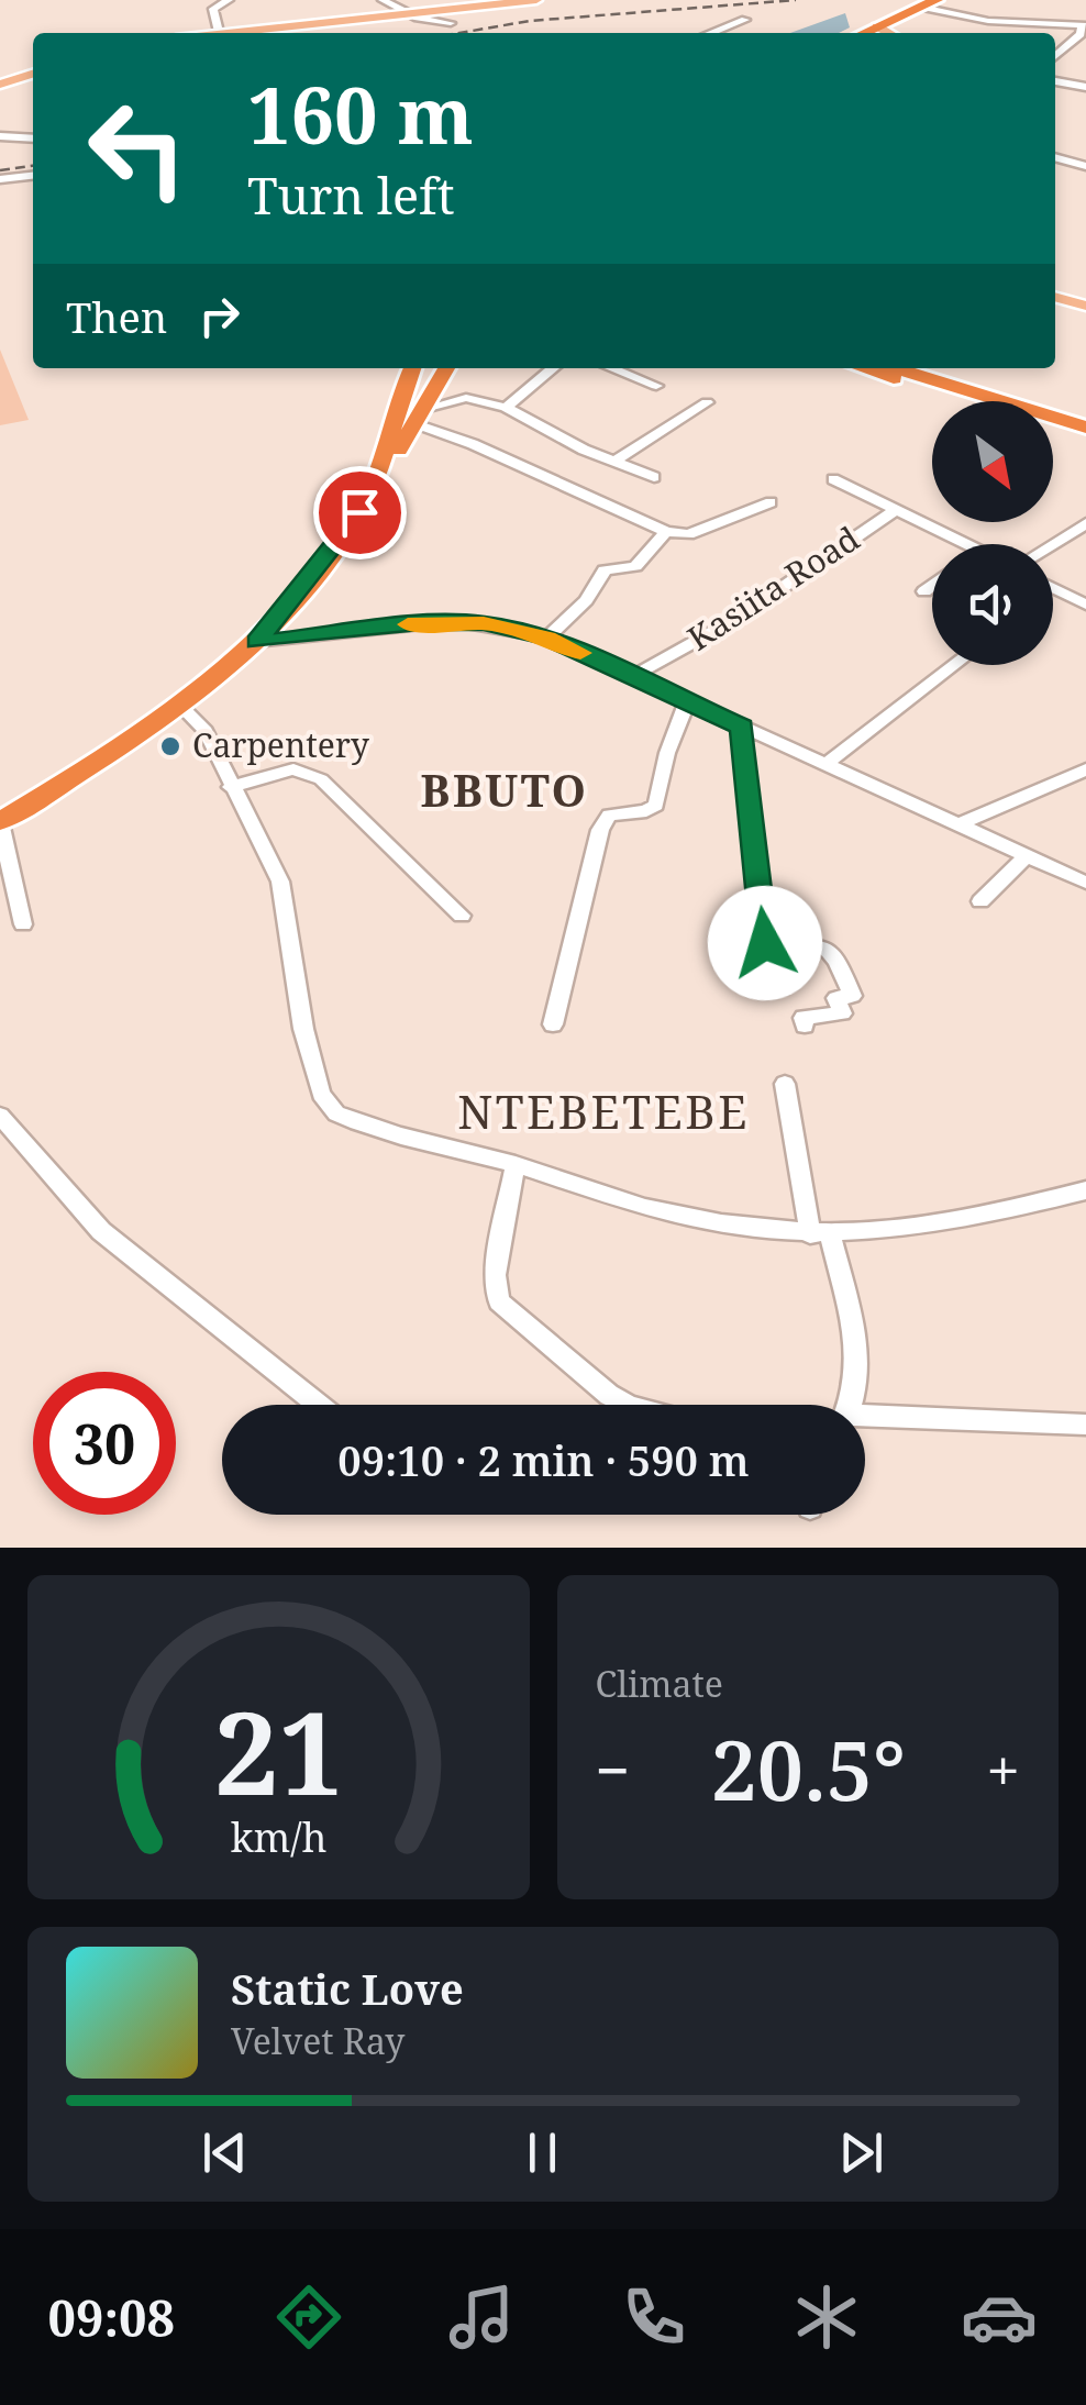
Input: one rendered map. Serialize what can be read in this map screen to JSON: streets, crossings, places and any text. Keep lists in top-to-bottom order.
{
  "streets": {
    "street": ["Kasiita Road"]
  },
  "districts": ["BBUTO", "NTEBETEBE"],
  "places": ["Carpentery"],
  "north": "bottom right",
  "page": {
    "turn": ["160 m", "Turn left"],
    "then": "Then",
    "limit": "30",
    "trip": "09:10 · 2 min · 590 m",
    "tile": "Climate",
    "heat": ["−", "20.5°", "+"],
    "song": ["Static Love", "Velvet Ray"],
    "tabs": "09:08",
    "gauge": ["21", "km/h"]
  }
}
